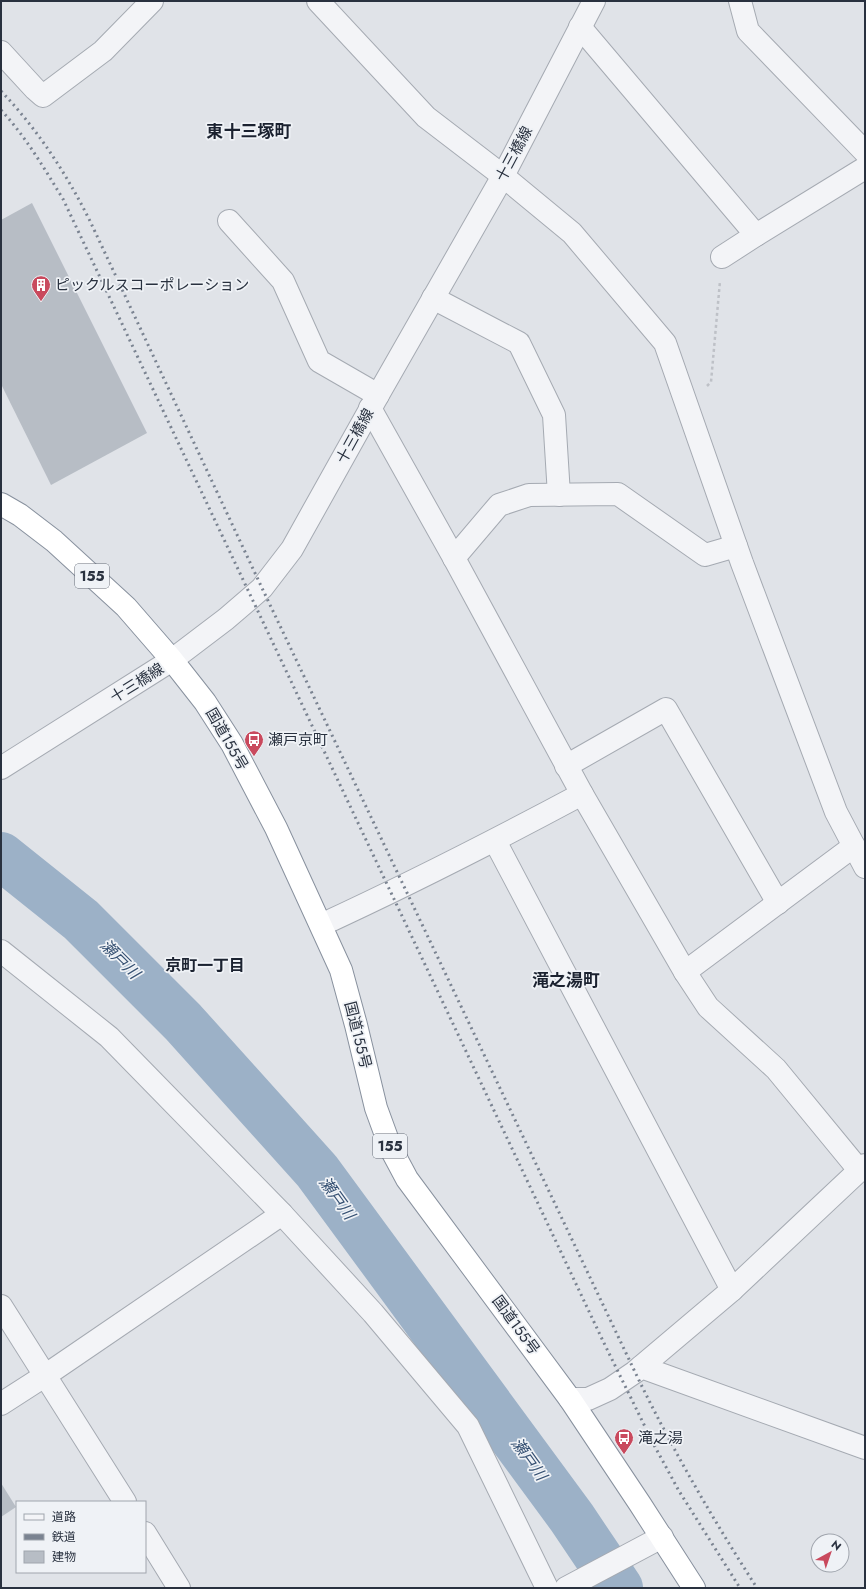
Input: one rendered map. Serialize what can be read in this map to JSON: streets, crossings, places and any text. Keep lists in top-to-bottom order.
{
  "streets": {
    "highway": ["155", "国道155号"],
    "street": ["十三橋線"]
  },
  "crossings": [
    ["十三橋線", "国道155号"]
  ],
  "districts": ["東十三塚町", "京町一丁目", "滝之湯町"],
  "water": ["瀬戸川"],
  "places": {
    "building": ["ピックルスコーポレーション"],
    "bus stop": ["瀬戸京町", "滝之湯"]
  },
  "legend": ["道路", "鉄道", "建物"],
  "north": "top right"
}
